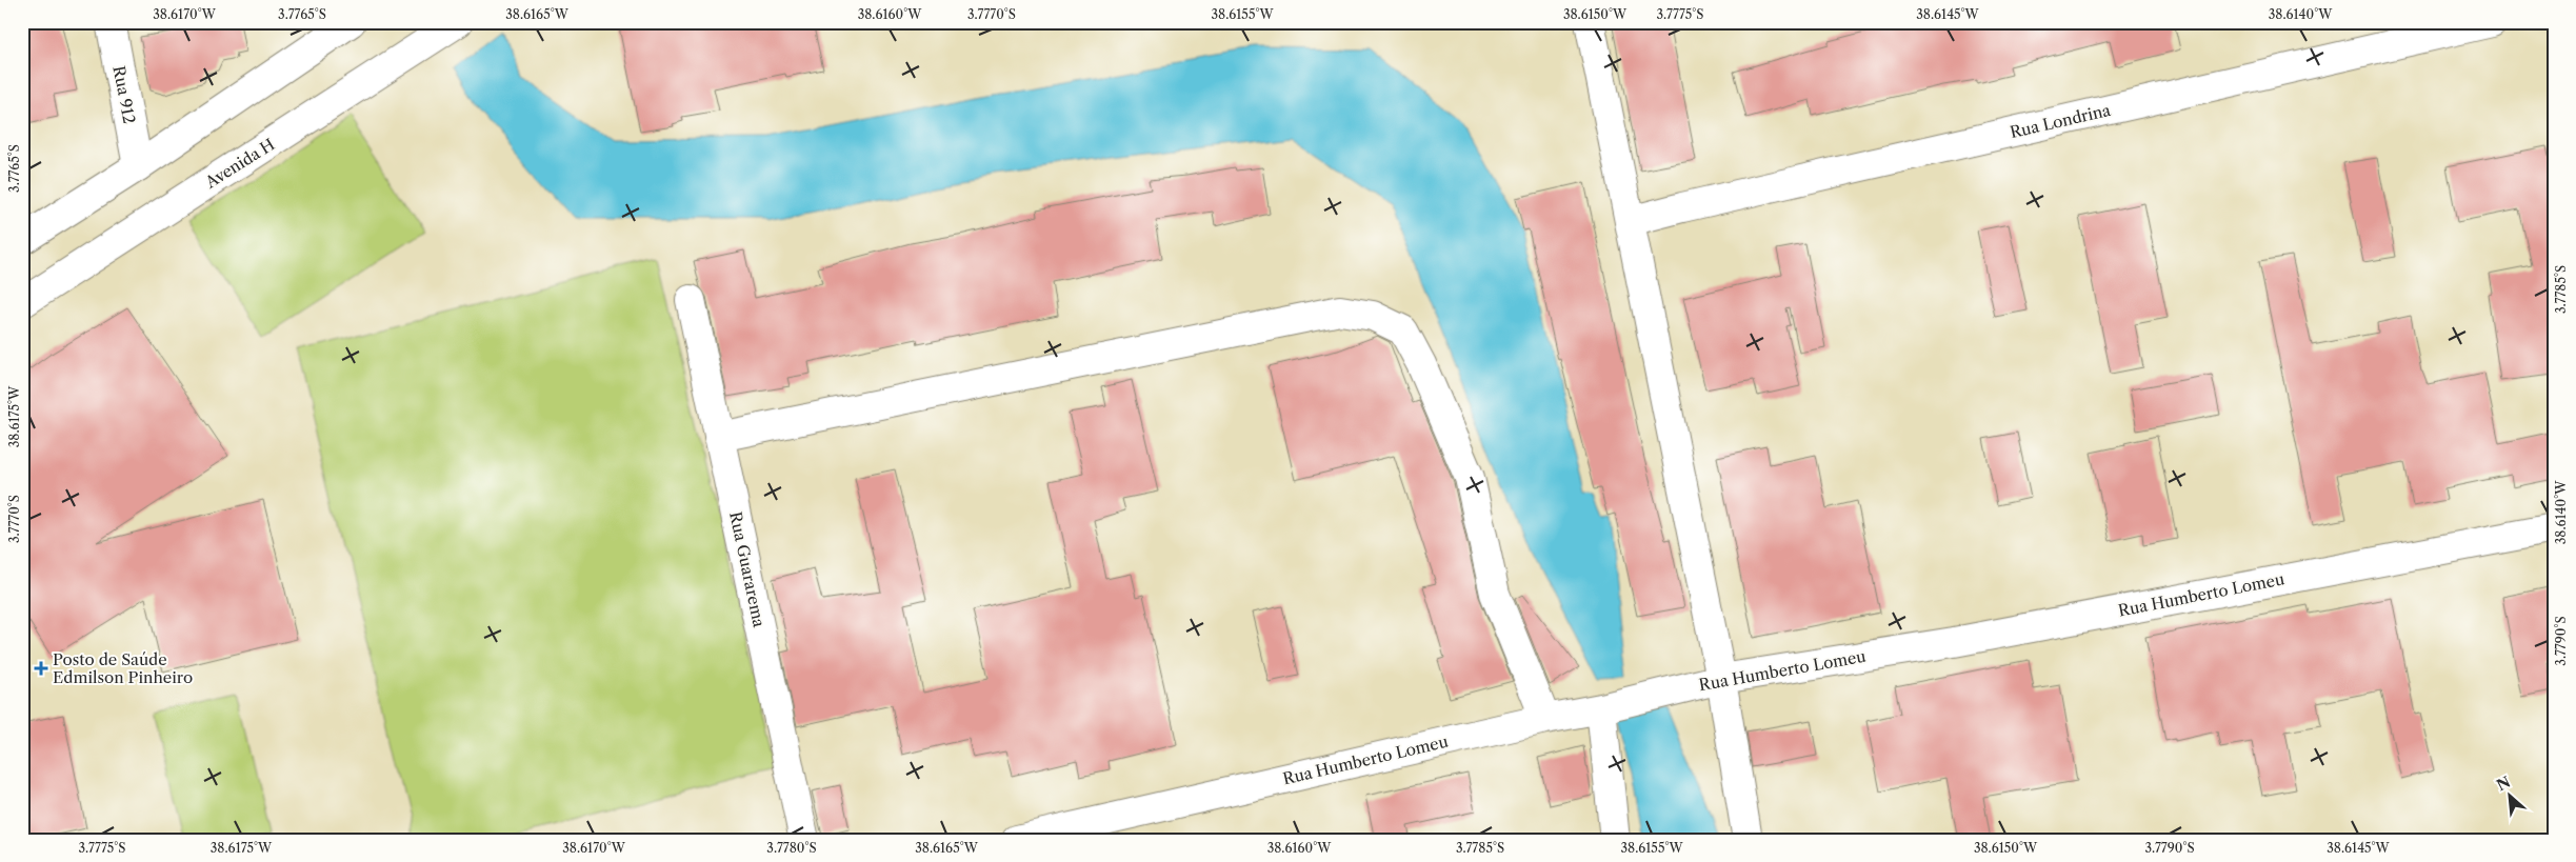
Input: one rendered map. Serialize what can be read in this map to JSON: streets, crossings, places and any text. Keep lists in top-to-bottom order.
{
  "streets": {
    "street": [
      "Rua 912",
      "Rua Londrina",
      "Avenida H",
      "Rua Guararema",
      "Rua Humberto Lomeu"
    ]
  },
  "places": {
    "health": ["Posto de Saúde Edmilson Pinheiro"]
  },
  "north": "top left",
  "coordinates": [
    "38.6170°W",
    "3.7765°S",
    "38.6165°W",
    "38.6160°W",
    "3.7770°S",
    "38.6155°W",
    "38.6150°W",
    "3.7775°S",
    "38.6145°W",
    "38.6140°W",
    "3.7785°S",
    "38.6175°W",
    "3.7790°S",
    "3.7780°S"
  ]
}
